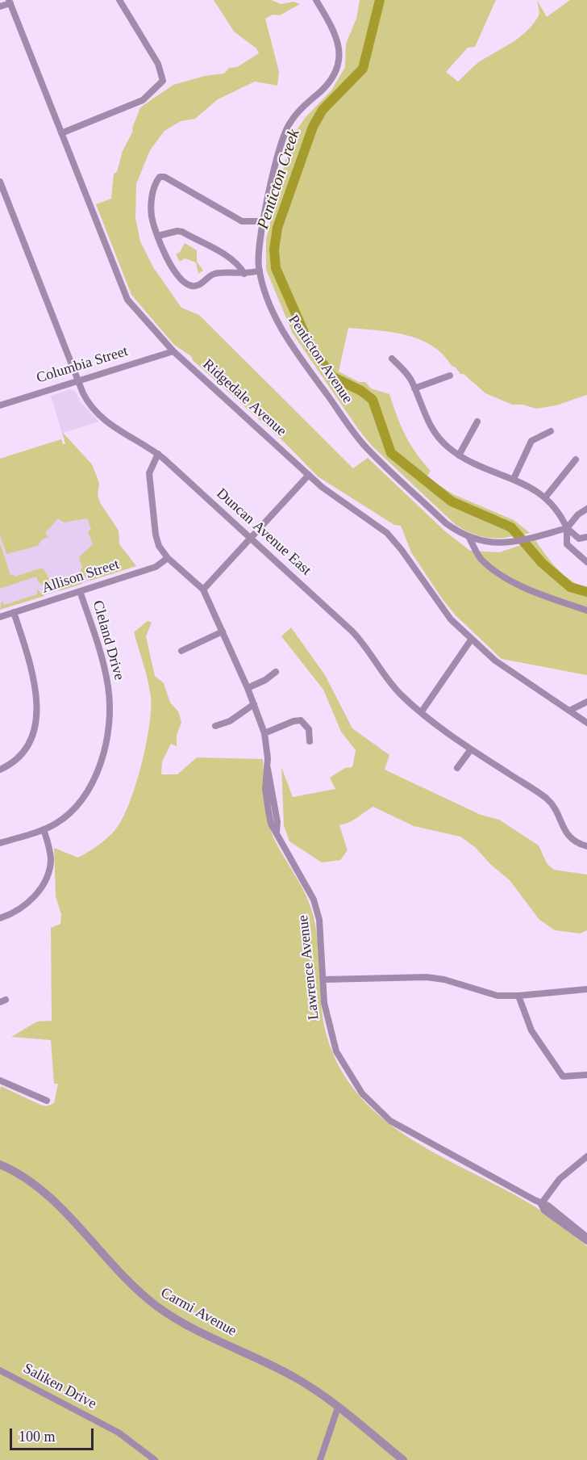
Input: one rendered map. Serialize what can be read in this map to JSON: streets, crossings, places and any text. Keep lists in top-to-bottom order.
{
  "streets": {
    "street": [
      "Penticton Avenue",
      "Columbia Street",
      "Ridgedale Avenue",
      "Duncan Avenue East",
      "Allison Street",
      "Cleland Drive",
      "Lawrence Avenue",
      "Carmi Avenue",
      "Saliken Drive"
    ]
  },
  "crossings": [
    ["Columbia Street", "Ridgedale Avenue"],
    ["Columbia Street", "Duncan Avenue East"],
    ["Duncan Avenue East", "Lawrence Avenue"],
    ["Allison Street", "Cleland Drive"],
    ["Allison Street", "Lawrence Avenue"]
  ],
  "water": ["Penticton Creek"],
  "scale_bar": "100 m"
}
